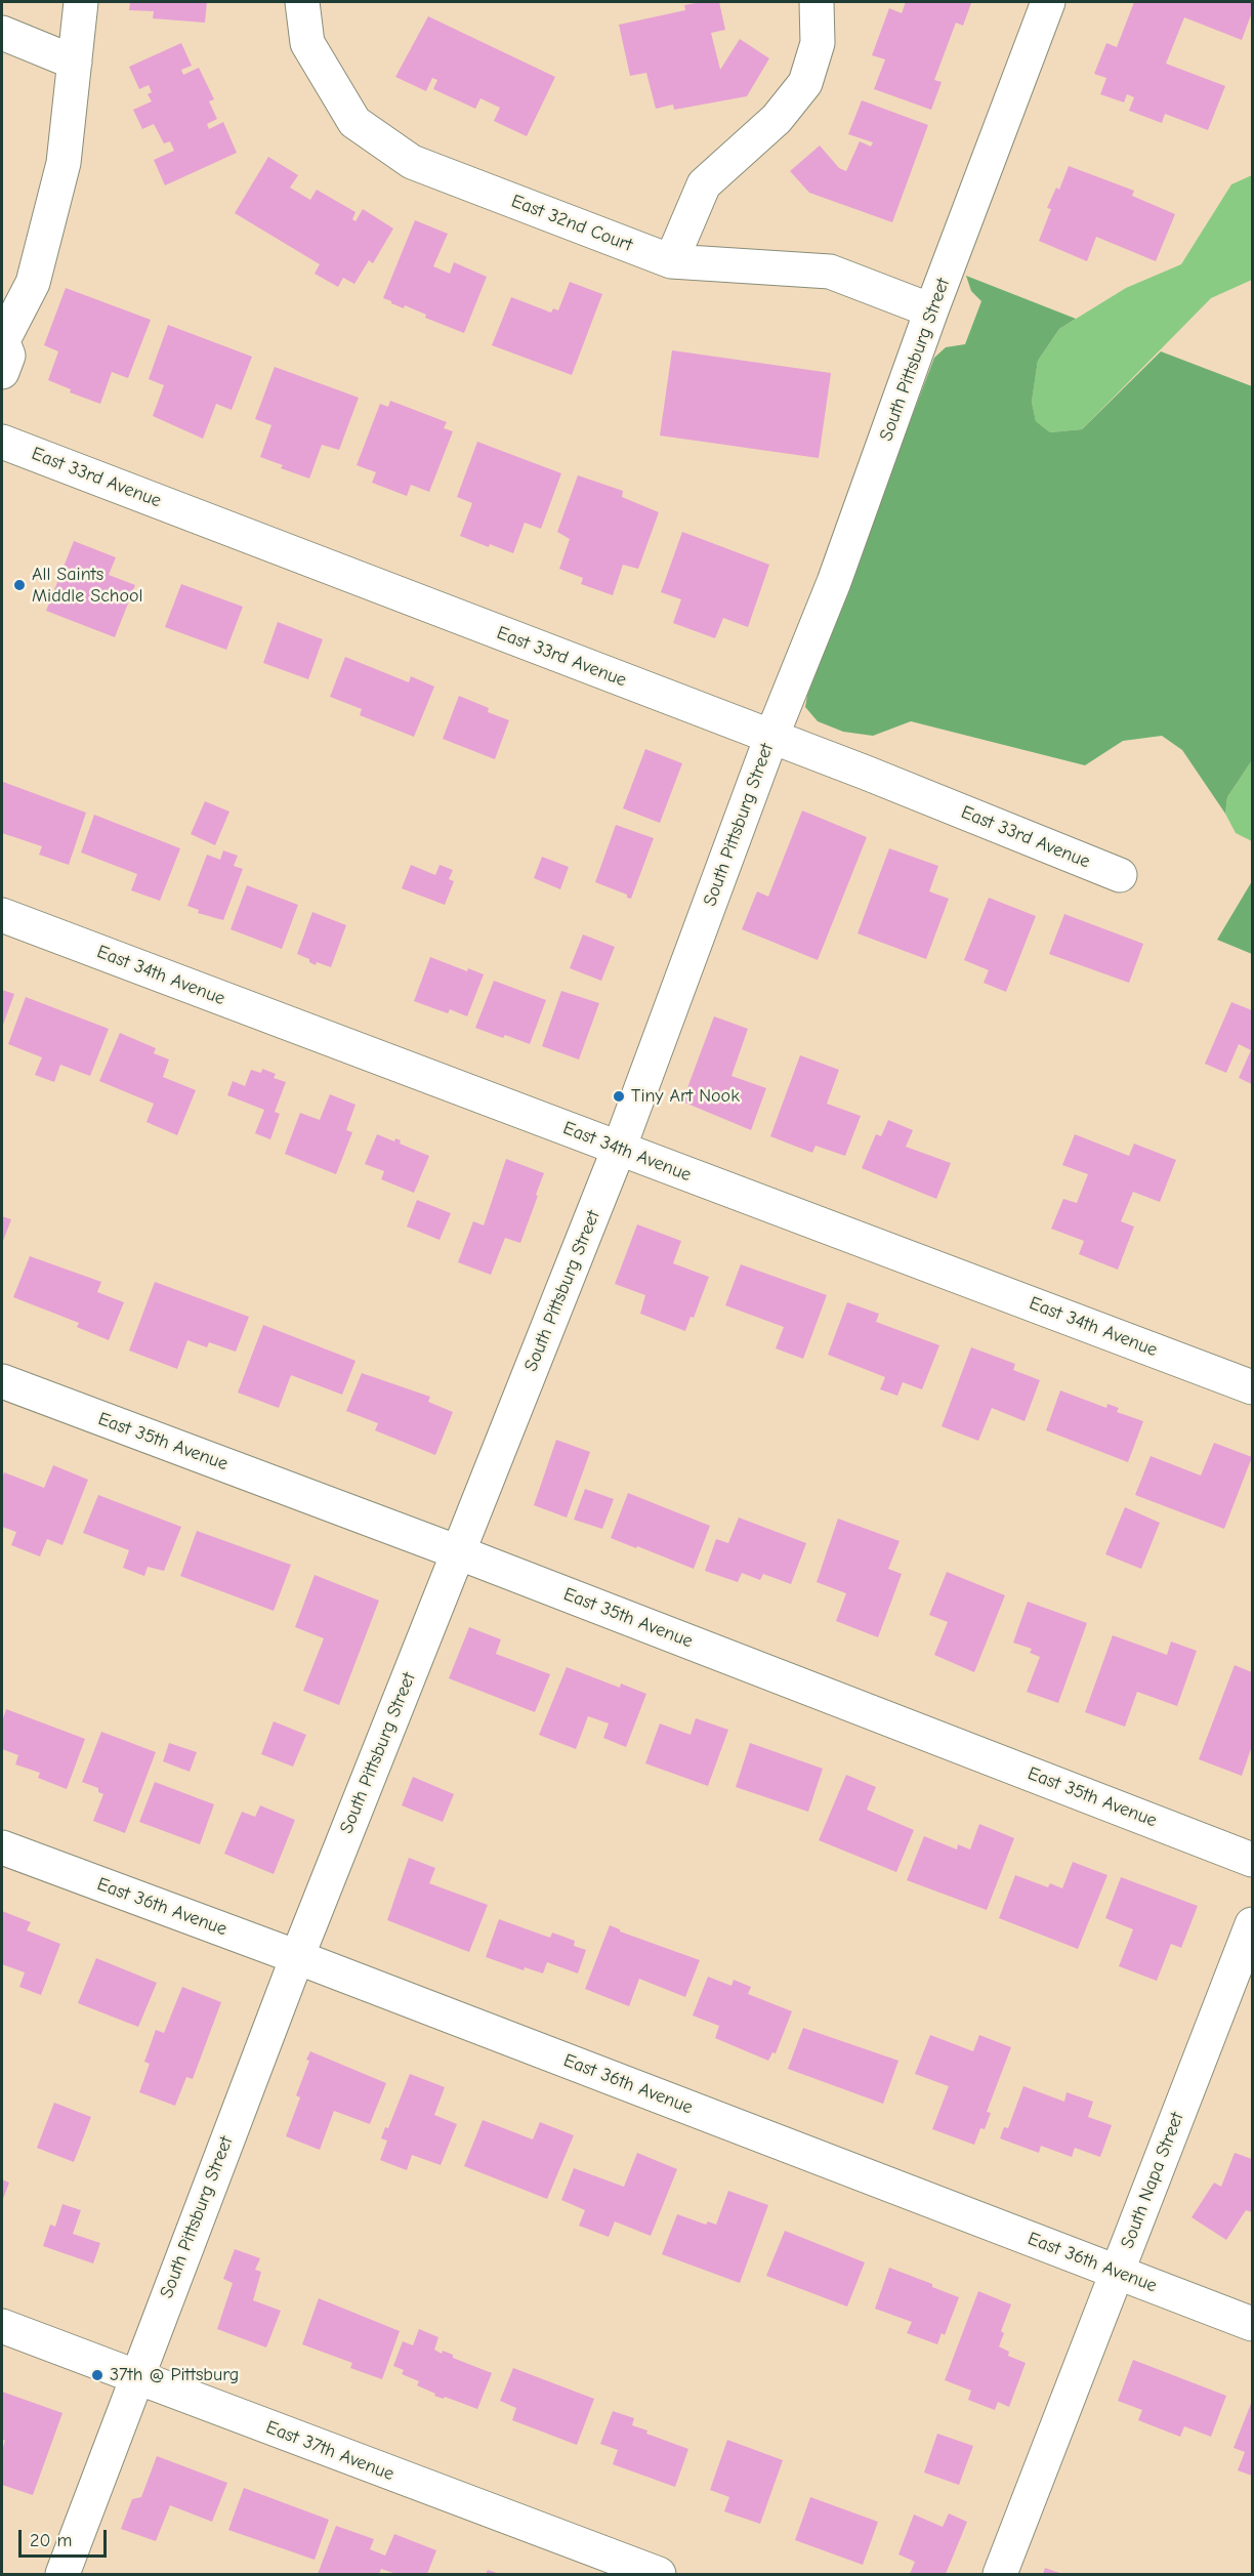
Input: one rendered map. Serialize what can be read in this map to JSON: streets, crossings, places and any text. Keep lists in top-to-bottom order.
{
  "streets": {
    "street": [
      "East 32nd Court",
      "South Pittsburg Street",
      "East 33rd Avenue",
      "East 34th Avenue",
      "East 35th Avenue",
      "East 36th Avenue",
      "South Napa Street",
      "East 37th Avenue"
    ]
  },
  "crossings": [
    ["East 32nd Court", "South Pittsburg Street"],
    ["South Pittsburg Street", "East 33rd Avenue"],
    ["South Pittsburg Street", "East 34th Avenue"],
    ["South Pittsburg Street", "East 35th Avenue"],
    ["South Pittsburg Street", "East 36th Avenue"],
    ["South Pittsburg Street", "East 37th Avenue"],
    ["East 36th Avenue", "South Napa Street"]
  ],
  "places": ["All Saints Middle School", "Tiny Art Nook", "37th @ Pittsburg"],
  "scale_bar": "20 m"
}
